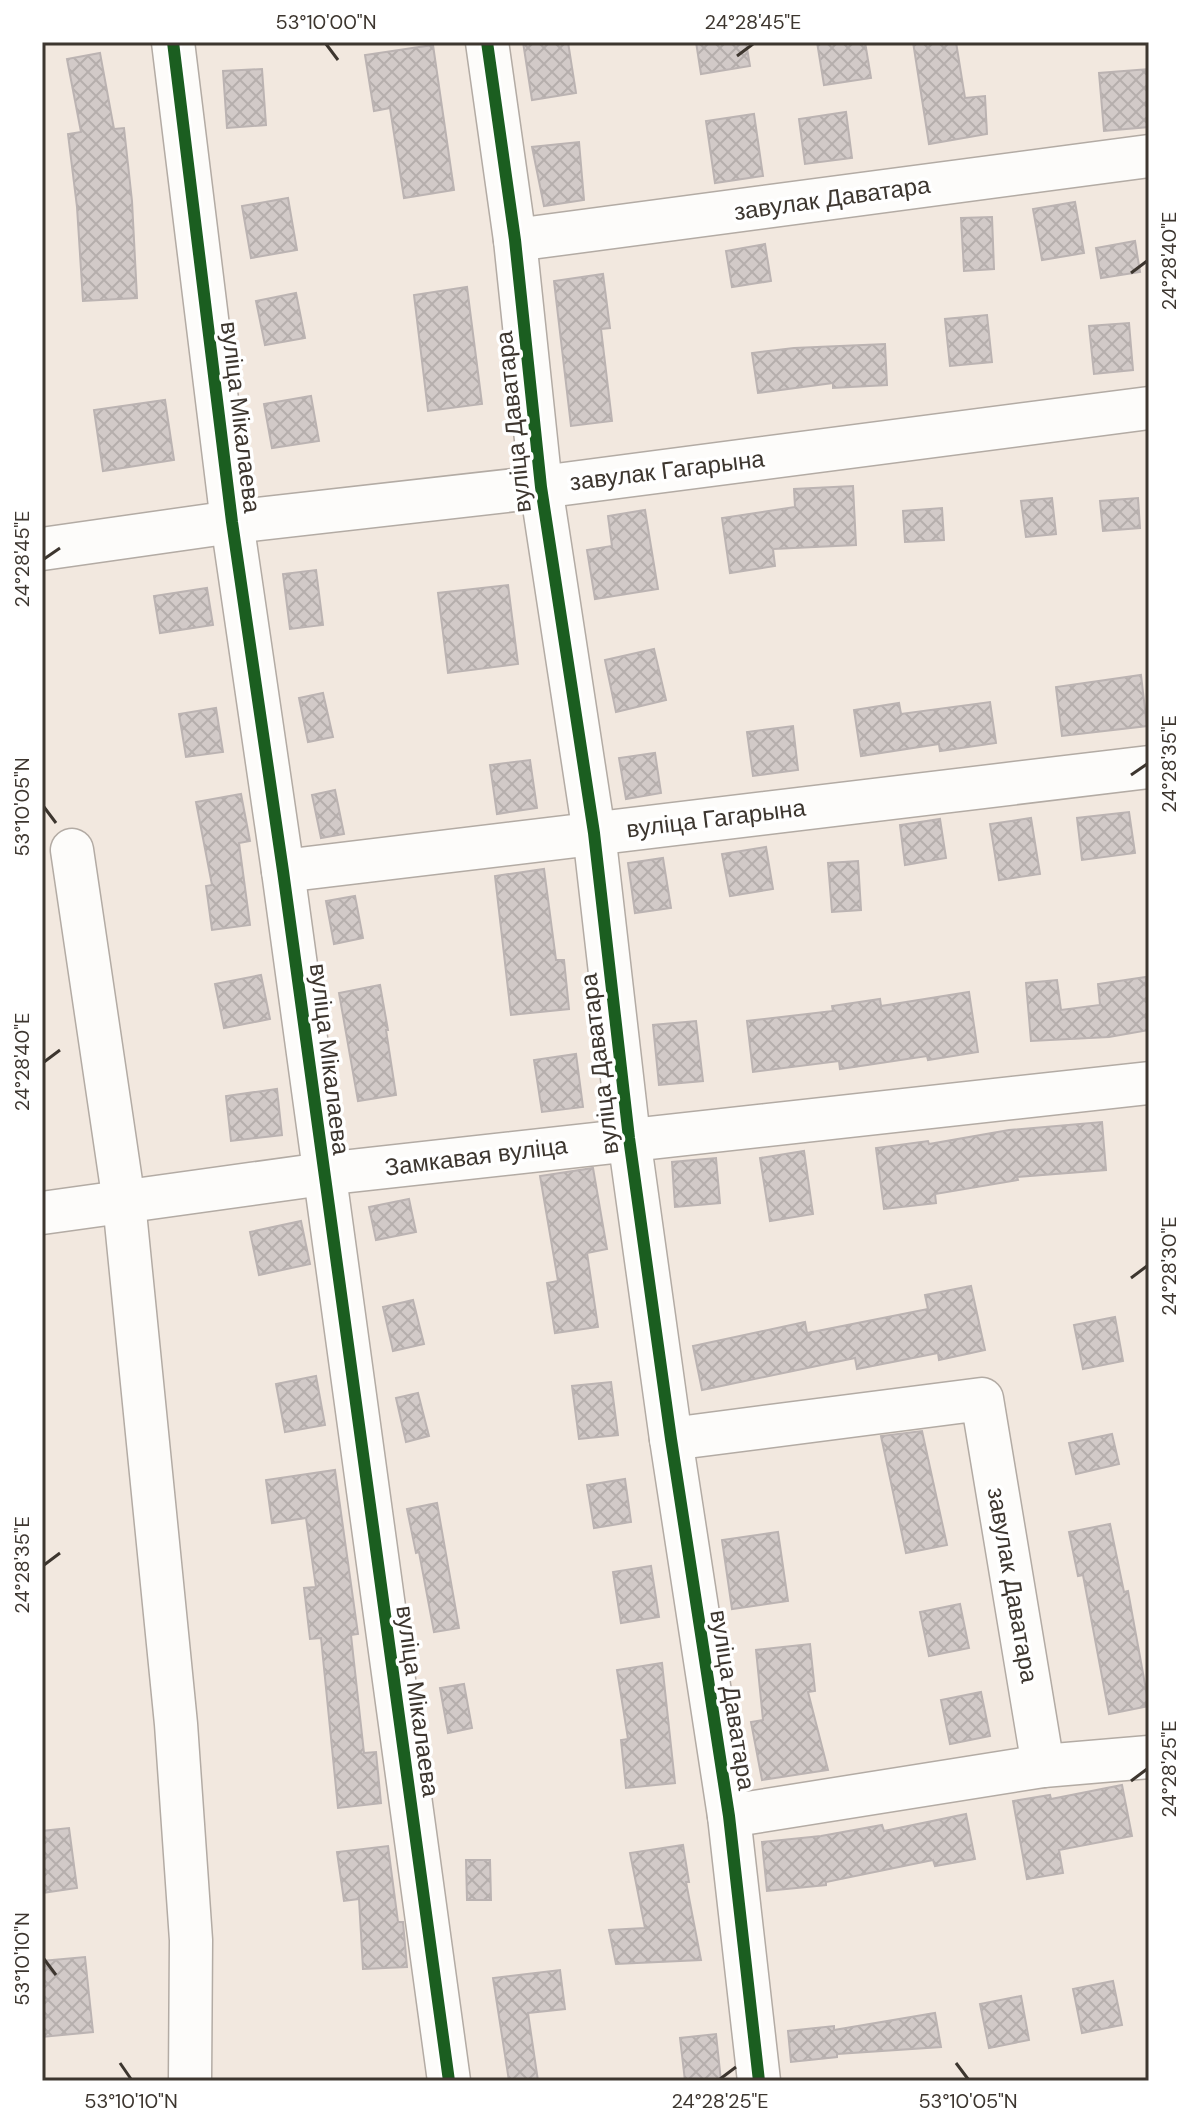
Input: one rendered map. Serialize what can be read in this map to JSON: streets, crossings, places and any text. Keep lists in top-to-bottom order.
{
  "streets": {
    "street": [
      "завулак Даватара",
      "вуліца Мікалаева",
      "вуліца Даватара",
      "завулак Гагарына",
      "вуліца Гагарына",
      "Замкавая вуліца"
    ]
  },
  "crossings": [
    ["завулак Даватара", "вуліца Даватара"],
    ["вуліца Мікалаева", "завулак Гагарына"],
    ["вуліца Мікалаева", "вуліца Гагарына"],
    ["вуліца Мікалаева", "Замкавая вуліца"],
    ["вуліца Даватара", "завулак Гагарына"],
    ["вуліца Даватара", "вуліца Гагарына"],
    ["вуліца Даватара", "Замкавая вуліца"]
  ],
  "coordinates": [
    "53°10'00\"N",
    "24°28'45\"E",
    "24°28'40\"E",
    "24°28'35\"E",
    "53°10'05\"N",
    "24°28'30\"E",
    "24°28'25\"E",
    "53°10'10\"N"
  ]
}
